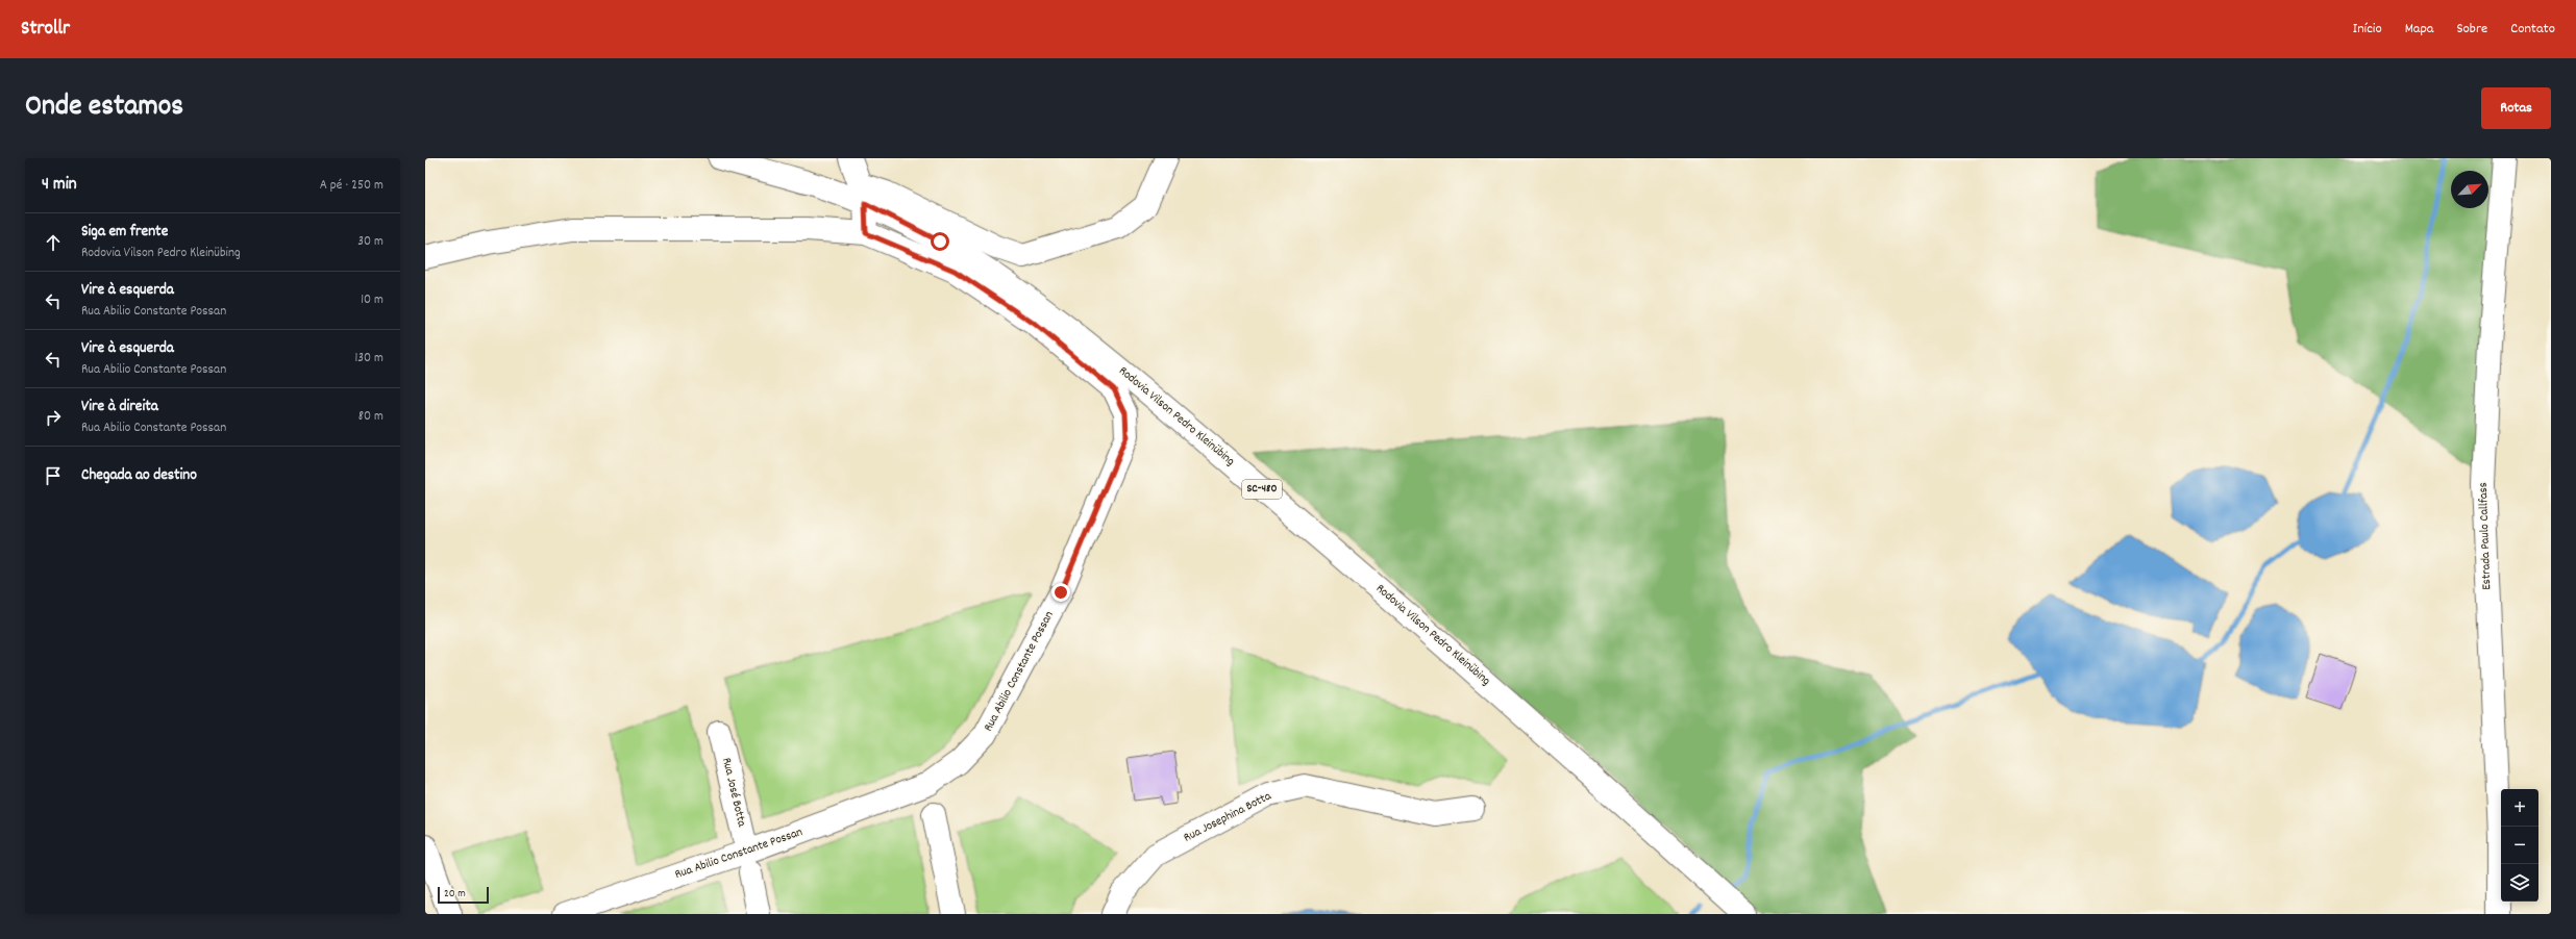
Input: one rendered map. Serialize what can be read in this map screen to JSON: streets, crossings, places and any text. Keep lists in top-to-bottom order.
{
  "streets": {
    "street": [
      "Rodovia Vilson Pedro Kleinübing",
      "SC-480",
      "Estrada Paulo Callfass",
      "Rua Abilio Constante Possan",
      "Rua José Botta",
      "Rua Josephina Botta"
    ]
  },
  "crossings": [
    ["Rua Abilio Constante Possan", "Rua José Botta"]
  ],
  "scale_bar": "20 m",
  "north": "top right",
  "page": {
    "header": "Strollr",
    "nav": [
      "Início",
      "Mapa",
      "Sobre",
      "Contato"
    ],
    "title": "Onde estamos",
    "buttons": "Rotas",
    "heading": ["4 min", "A pé · 250 m"],
    "list": [
      ["Siga em frente", "Rodovia Vilson Pedro Kleinübing", "30 m"],
      ["Vire à esquerda", "Rua Abilio Constante Possan", "10 m"],
      ["Vire à esquerda", "Rua Abilio Constante Possan", "130 m"],
      ["Vire à direita", "Rua Abilio Constante Possan", "80 m"],
      "Chegada ao destino"
    ],
    "map_buttons": ["+", "−"],
    "scale": "20 m"
  }
}
